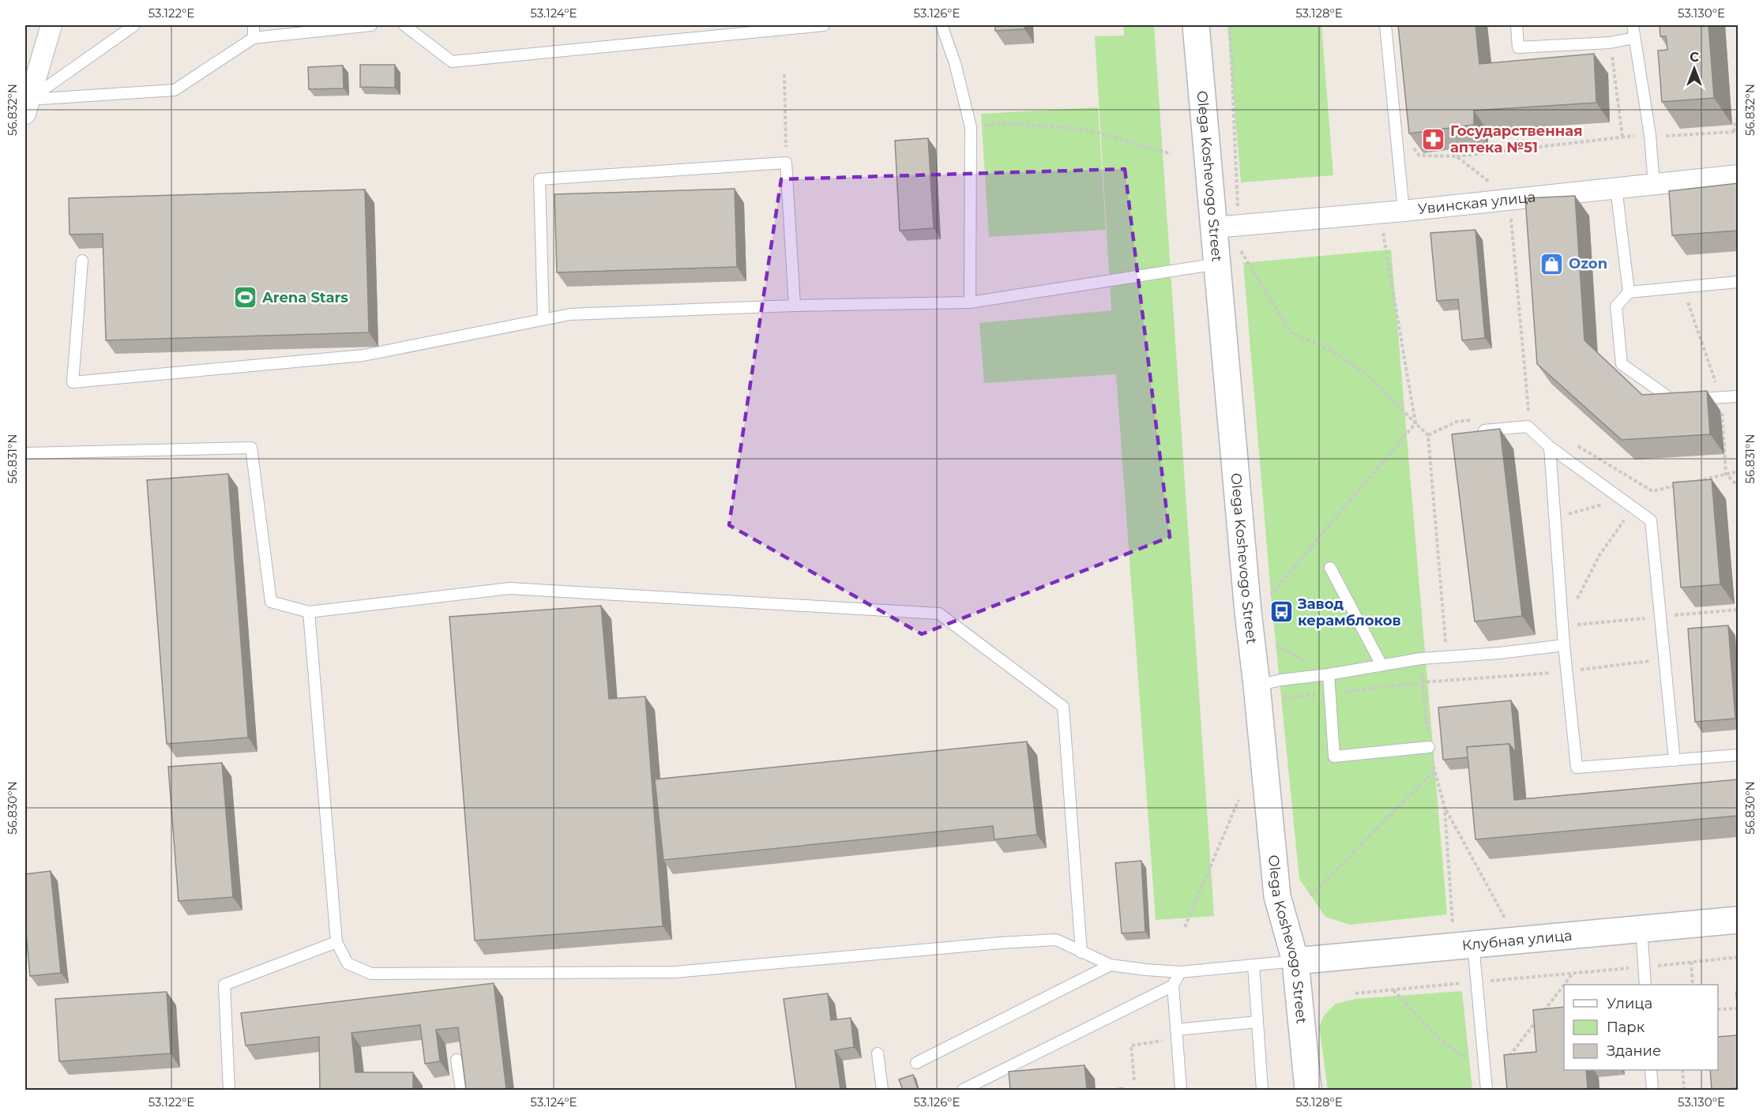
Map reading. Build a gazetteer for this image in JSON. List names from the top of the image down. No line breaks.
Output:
{"streets":{"main road":["Olega Koshevogo Street","Клубная улица"],"street":["Увинская улица"]},"crossings":[["Olega Koshevogo Street","Увинская улица"],["Olega Koshevogo Street","Клубная улица"]],"places":{"pharmacy":["Государственная аптека №51"],"shop":["Ozon"],"sports":["Arena Stars"],"bus stop":["Завод керамблоков"]},"legend":["Улица","Парк","Здание"],"north":"top","coordinates":["53.122°E","53.124°E","53.126°E","53.128°E","53.130°E","56.832°N","56.831°N","56.830°N"]}
